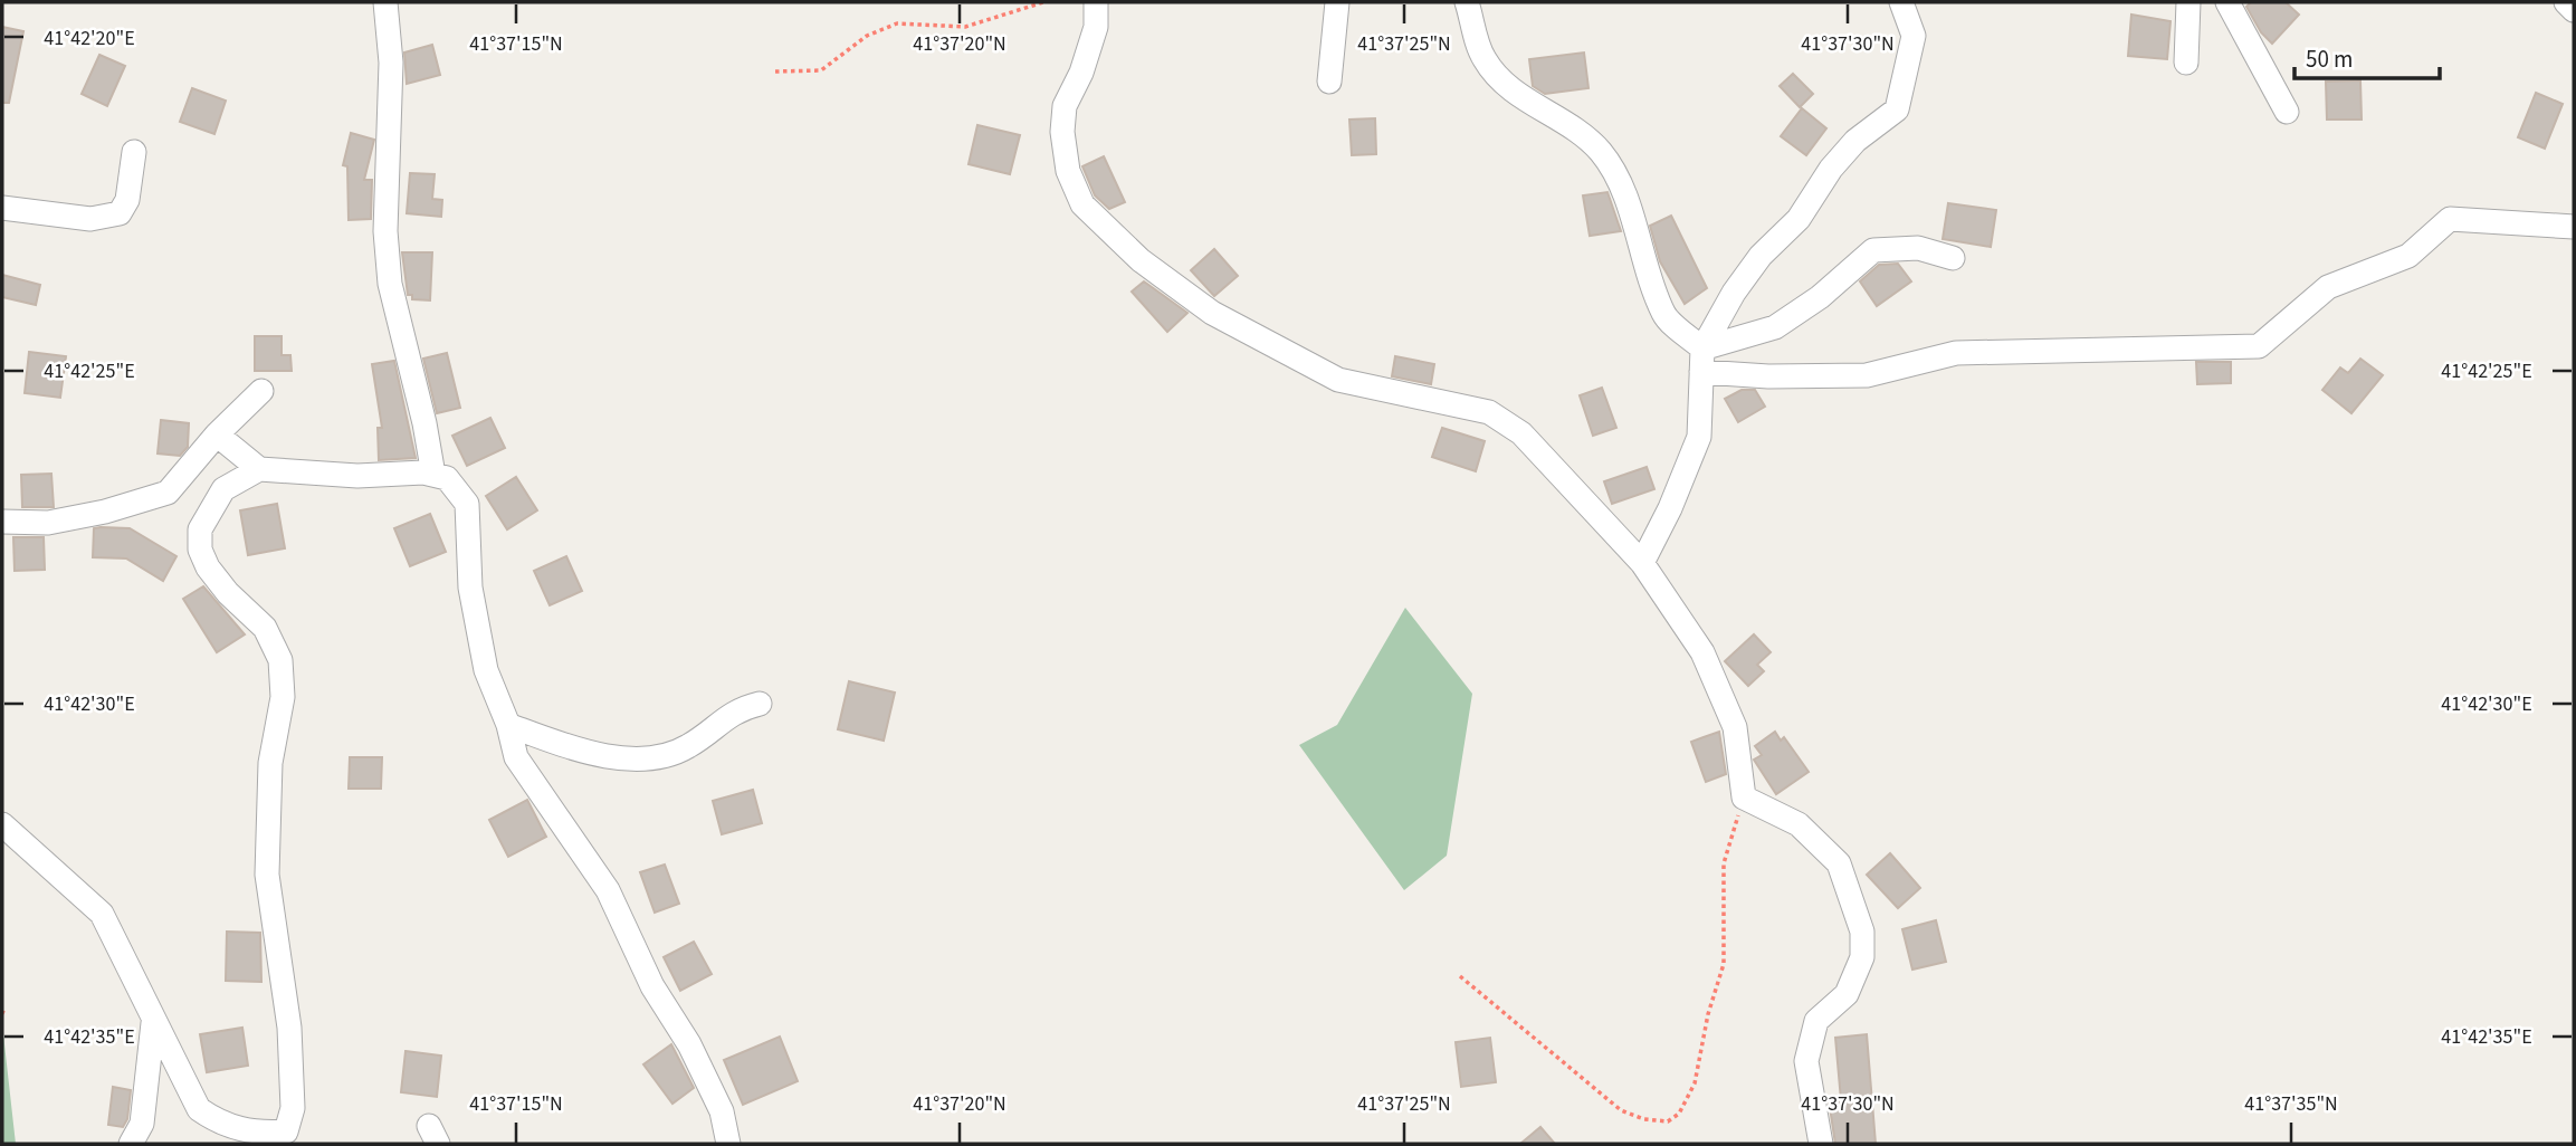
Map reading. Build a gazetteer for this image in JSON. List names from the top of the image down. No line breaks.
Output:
{"scale_bar":"50 m","coordinates":["41°42'20\"E","41°37'15\"N","41°37'20\"N","41°37'25\"N","41°37'30\"N","41°42'25\"E","41°42'30\"E","41°42'35\"E","41°37'35\"N"]}
